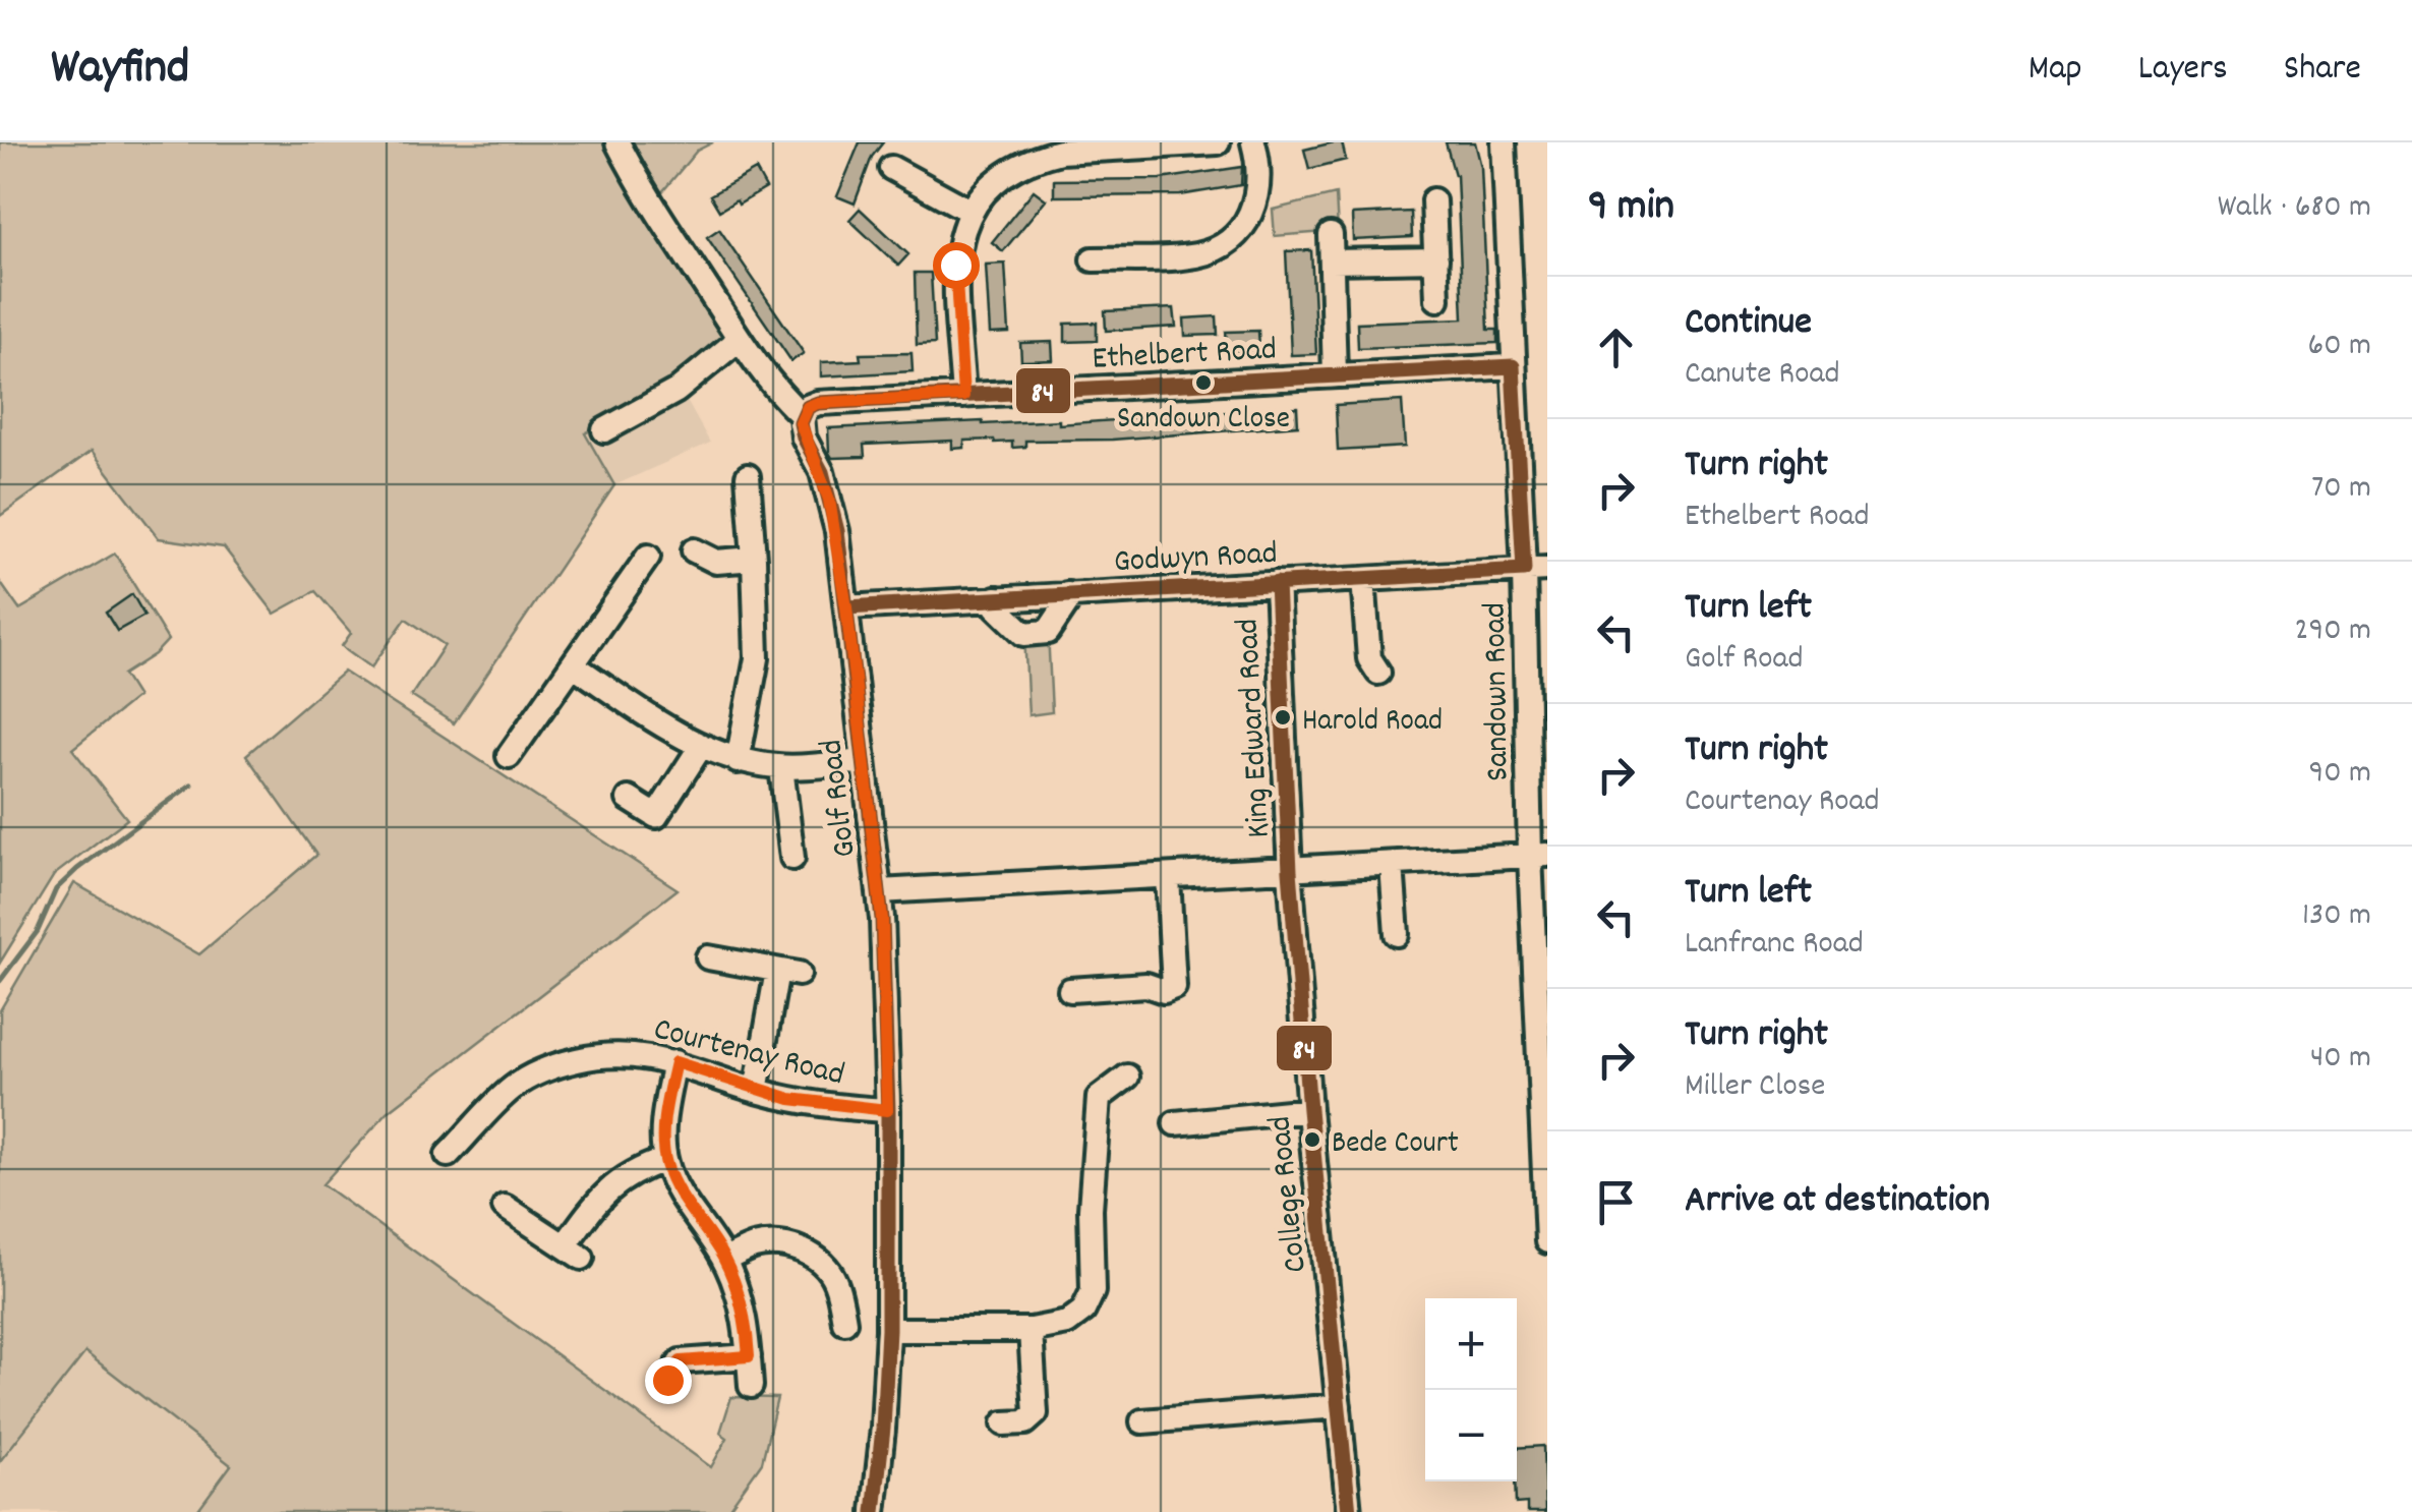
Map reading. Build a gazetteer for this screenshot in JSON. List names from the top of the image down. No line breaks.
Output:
{"streets":{"street":["Ethelbert Road","Godwyn Road","Sandown Road","King Edward Road","Golf Road","Courtenay Road","College Road"]},"crossings":[["Ethelbert Road","Sandown Road"],["Ethelbert Road","Golf Road"],["Godwyn Road","Sandown Road"],["Godwyn Road","King Edward Road"],["Godwyn Road","Golf Road"],["King Edward Road","College Road"],["Golf Road","Courtenay Road"]],"places":["Sandown Close","Harold Road","Bede Court"],"lines":["transit line 84"],"page":{"header":"Wayfind","nav":["Map","Layers","Share"],"heading":["9 min","Walk · 680 m"],"list":[["Continue","Canute Road","60 m"],["Turn right","Ethelbert Road","70 m"],["Turn left","Golf Road","290 m"],["Turn right","Courtenay Road","90 m"],["Turn left","Lanfranc Road","130 m"],["Turn right","Miller Close","40 m"],"Arrive at destination"],"map_buttons":["+","−"]}}
